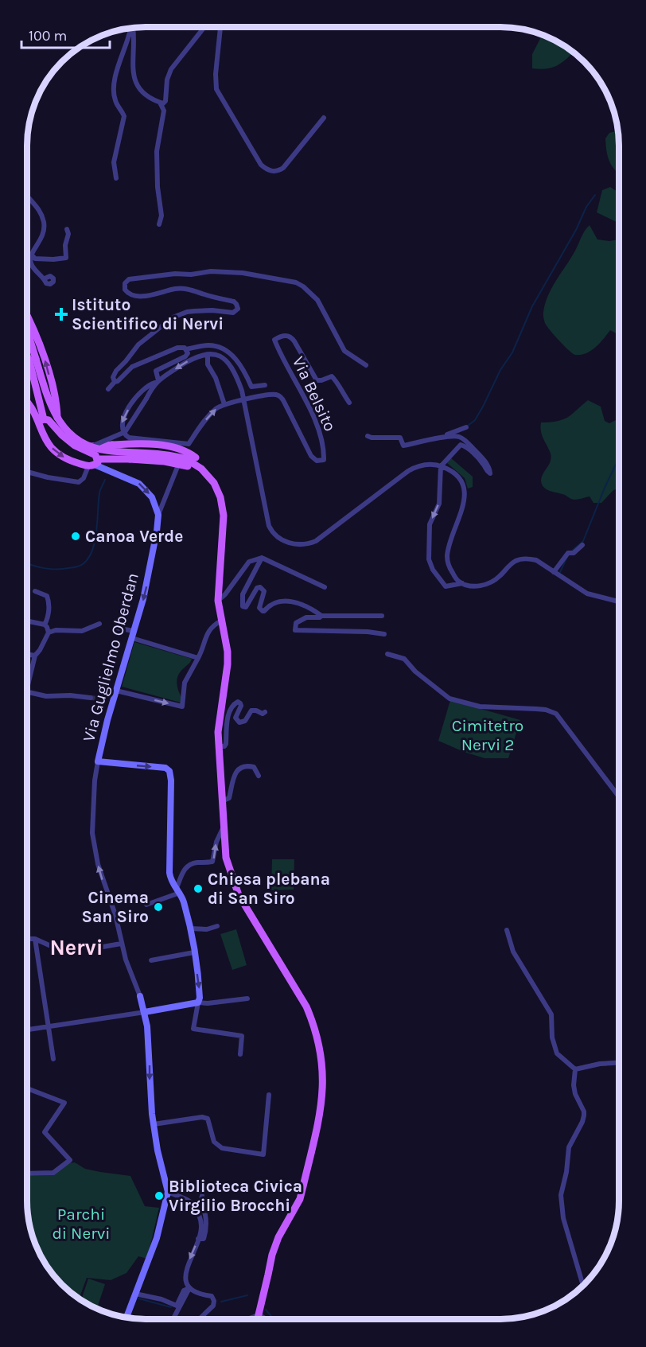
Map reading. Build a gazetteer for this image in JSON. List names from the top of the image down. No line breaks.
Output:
{"streets":{"street":["Via Belsito","Via Guglielmo Oberdan"]},"districts":["Nervi"],"parks":["Cimitetro Nervi 2","Parchi di Nervi"],"places":{"health":["Istituto Scientifico di Nervi"],"other":["Canoa Verde","Chiesa plebana di San Siro","Cinema San Siro","Biblioteca Civica Virgilio Brocchi"]},"scale_bar":"100 m"}
